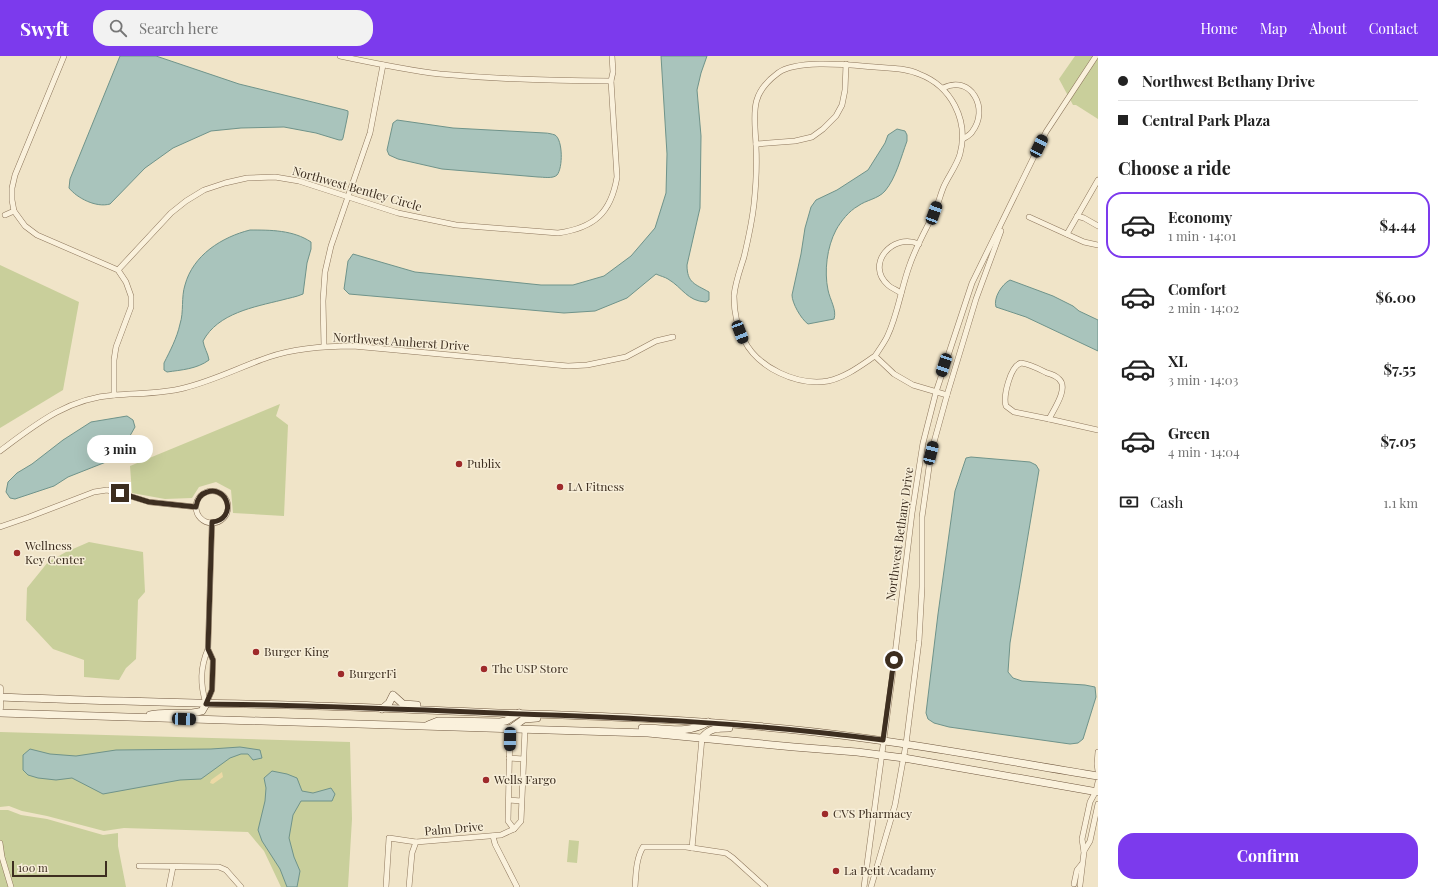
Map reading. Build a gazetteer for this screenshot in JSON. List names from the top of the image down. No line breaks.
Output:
{"streets":{"street":["Northwest Bentley Circle","Northwest Amherst Drive","Northwest Bethany Drive","Palm Drive"]},"places":["Publix","LA Fitness","Wellness Key Center","Burger King","The USP Store","BurgerFi","Wells Fargo","CVS Pharmacy","La Petit Acadamy"],"scale_bar":"100 m","page":{"header":"Swyft","search":"Search here","nav":["Home","Map","About","Contact"],"banner":["Northwest Bethany Drive","Central Park Plaza"],"heading":"Choose a ride","list":[{"name":"Economy","note":"1 min · 14:01","value":"$4.44"},{"name":"Comfort","note":"2 min · 14:02","value":"$6.00"},{"name":"XL","note":"3 min · 14:03","value":"$7.55"},{"name":"Green","note":"4 min · 14:04","value":"$7.05"}],"bubble":"3 min","pay":["Cash","1.1 km"],"buttons":"Confirm","scale":"100 m"}}
